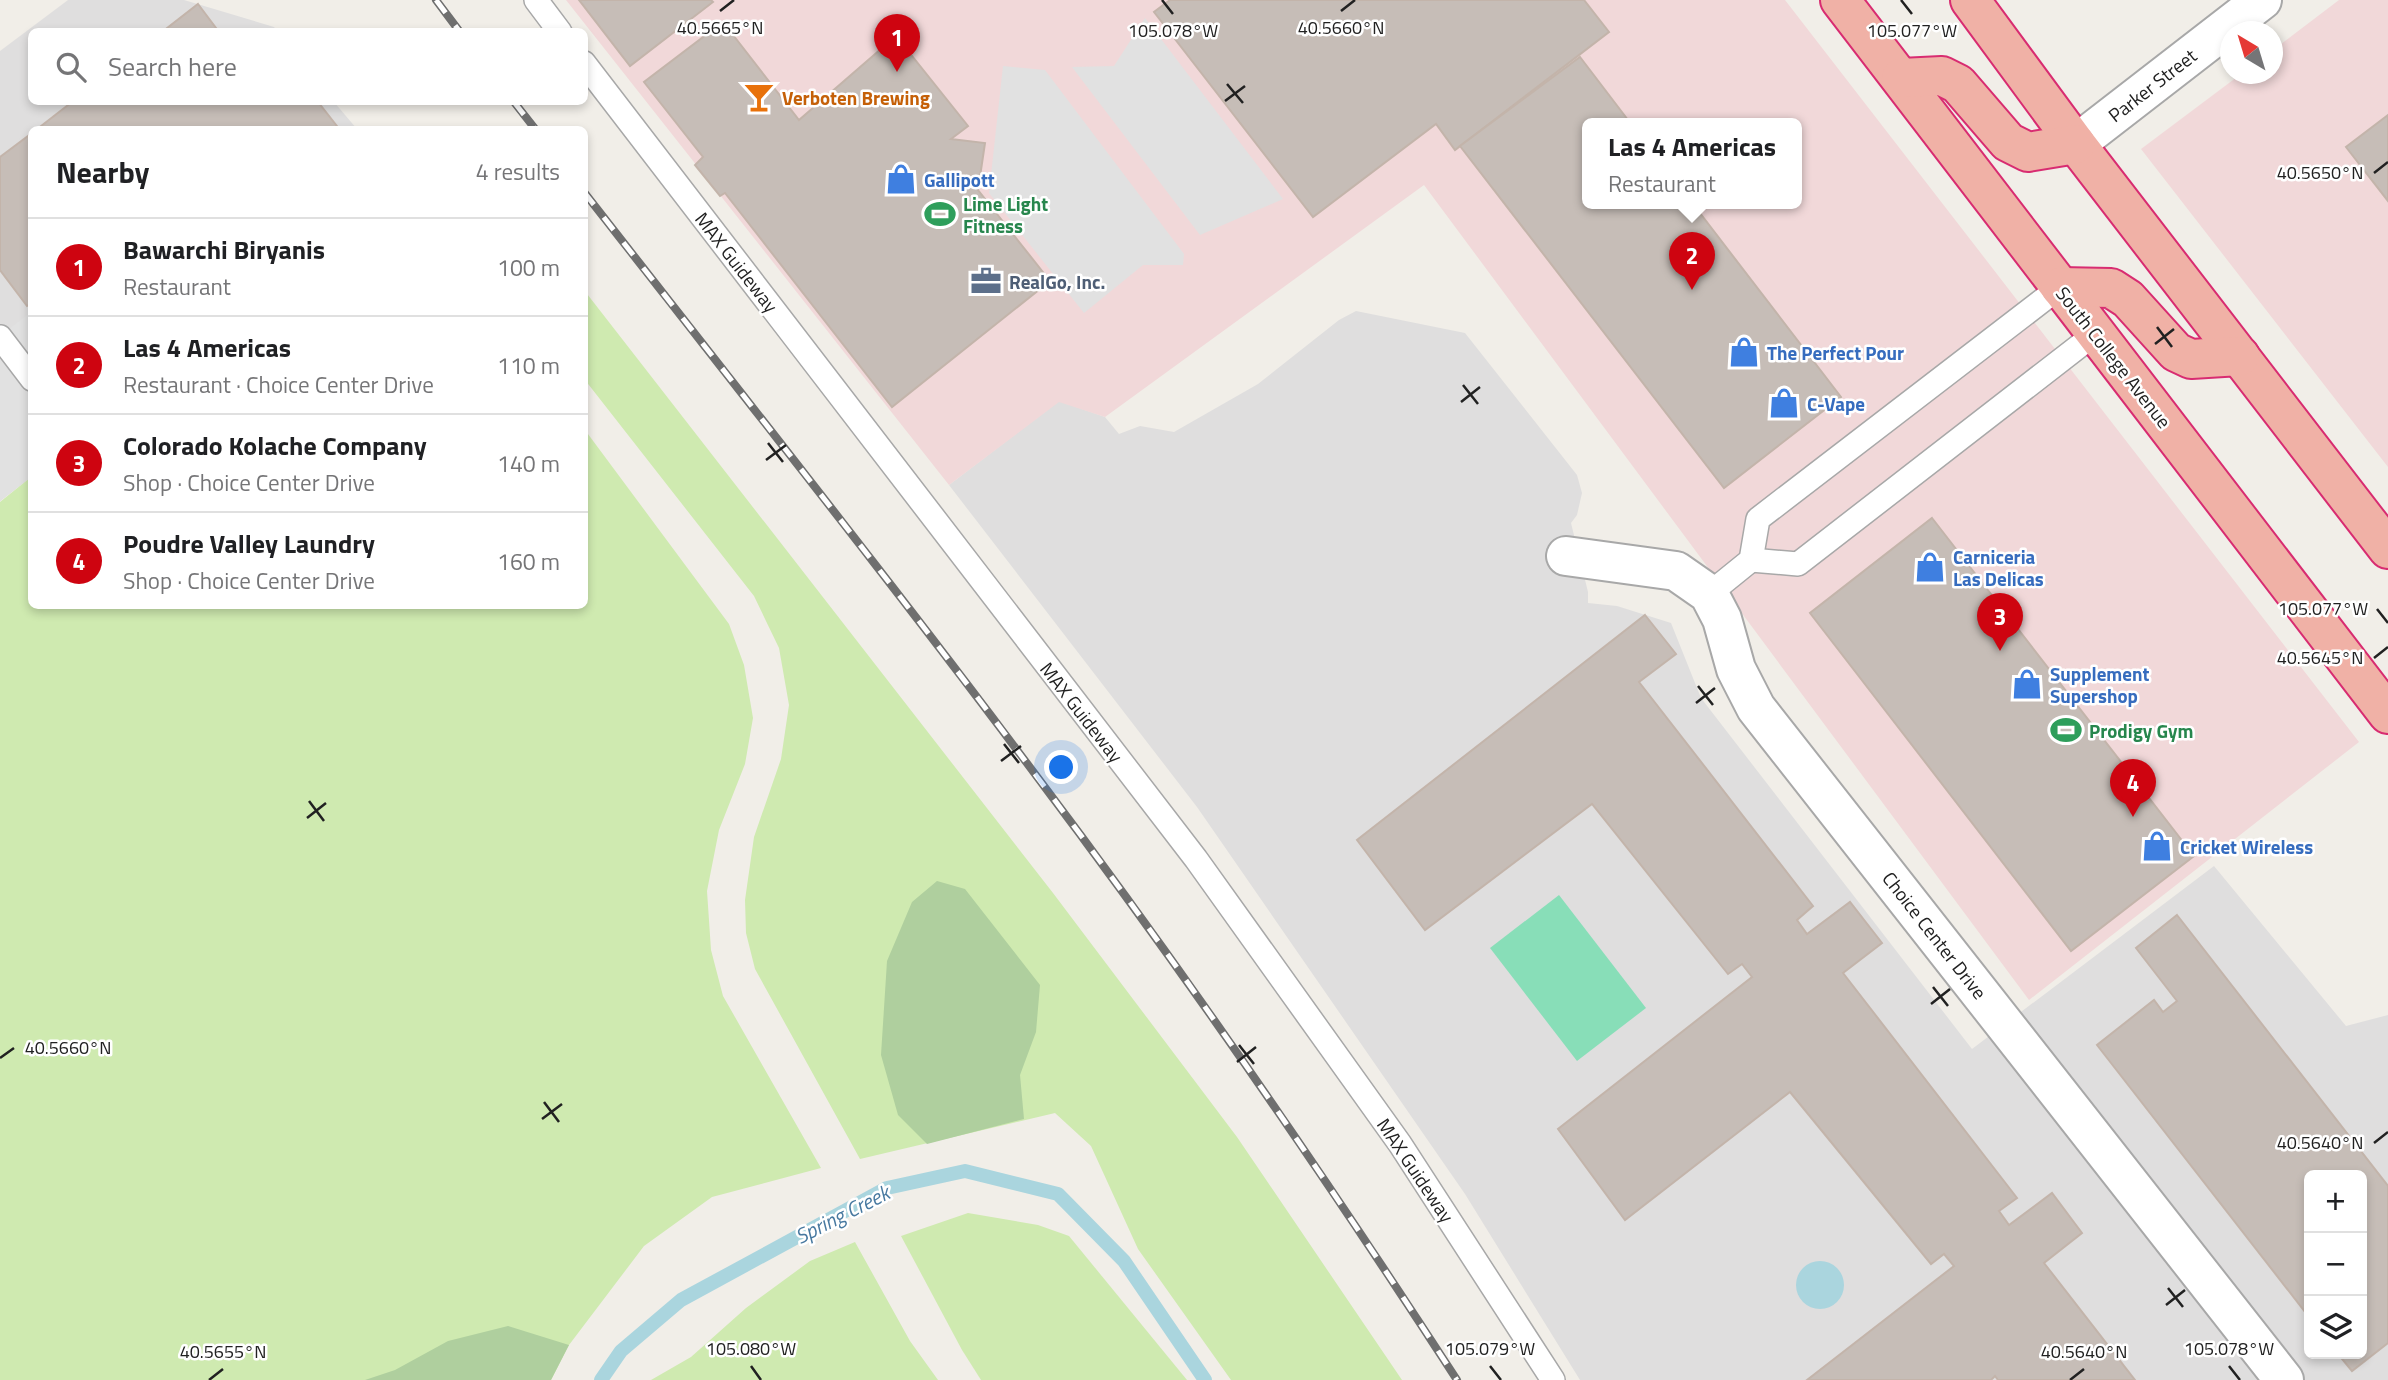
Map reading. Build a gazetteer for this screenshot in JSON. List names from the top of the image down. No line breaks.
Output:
{"streets":{"highway":["South College Avenue"],"street":["Parker Street","Choice Center Drive"],"lane":["MAX Guideway"]},"water":["Spring Creek"],"places":{"bar":["Verboten Brewing"],"shop":["Gallipott","The Perfect Pour","C-Vape","Carniceria Las Delicas","Supplement Supershop","Cricket Wireless"],"sports":["Lime Light Fitness","Prodigy Gym"],"office":["RealGo, Inc."]},"north":"top left","page":{"pins":["1","2","3","4"],"search":"Search here","popup":["Las 4 Americas","Restaurant"],"heading":["Nearby","4 results"],"list":[{"mark":"1","name":"Bawarchi Biryanis","note":"Restaurant","value":"100 m"},{"mark":"2","name":"Las 4 Americas","note":"Restaurant · Choice Center Drive","value":"110 m"},{"mark":"3","name":"Colorado Kolache Company","note":"Shop · Choice Center Drive","value":"140 m"},{"mark":"4","name":"Poudre Valley Laundry","note":"Shop · Choice Center Drive","value":"160 m"}],"map_buttons":["+","−"]},"coordinates":["40.5665°N","40.5660°N","105.077°W","105.078°W","40.5650°N","40.5645°N","40.5640°N","105.080°W","105.079°W","40.5655°N"]}
